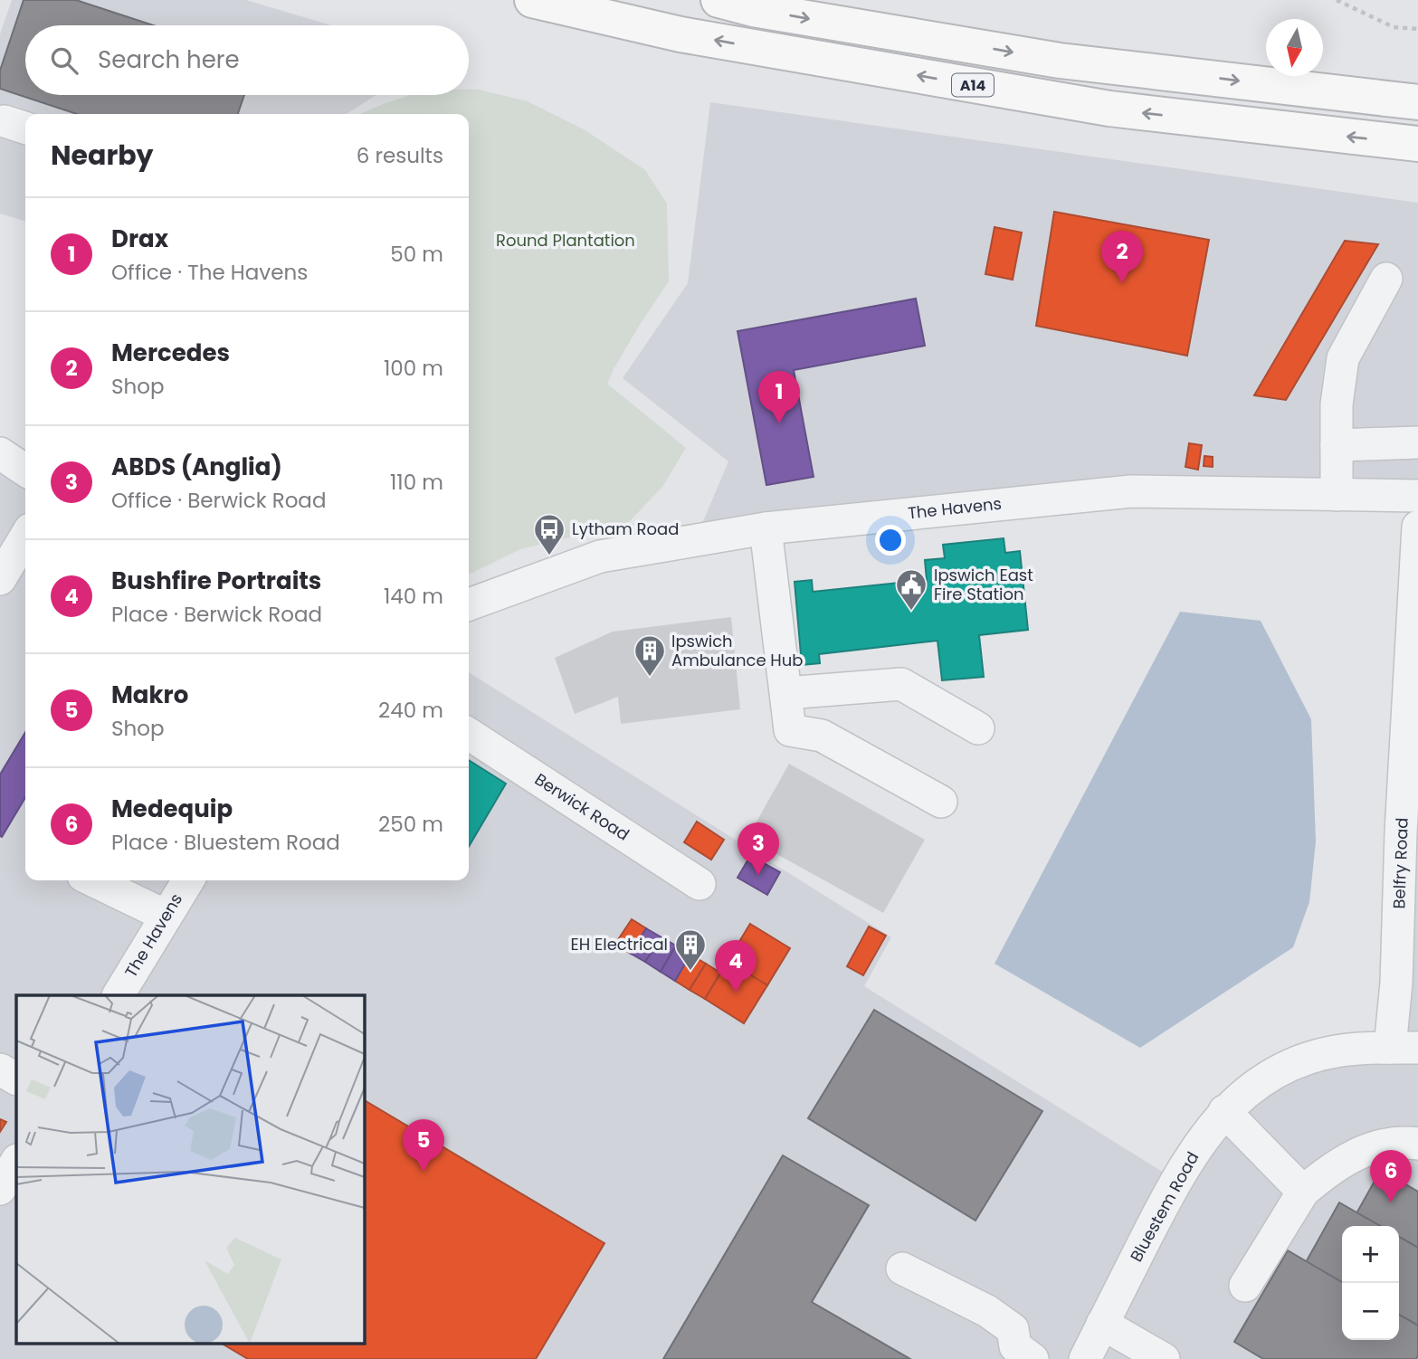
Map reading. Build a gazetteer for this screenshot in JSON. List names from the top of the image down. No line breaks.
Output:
{"streets":{"highway":["A14"],"street":["The Havens","Berwick Road","Belfry Road","Bluestem Road"]},"crossings":[["Belfry Road","Bluestem Road"]],"parks":["Round Plantation"],"places":{"bus stop":["Lytham Road"],"public building":["Ipswich East Fire Station"],"building":["Ipswich Ambulance Hub","EH Electrical"]},"north":"bottom","page":{"search":"Search here","heading":["Nearby","6 results"],"list":[{"mark":"1","name":"Drax","note":"Office · The Havens","value":"50 m"},{"mark":"2","name":"Mercedes","note":"Shop","value":"100 m"},{"mark":"3","name":"ABDS (Anglia)","note":"Office · Berwick Road","value":"110 m"},{"mark":"4","name":"Bushfire Portraits","note":"Place · Berwick Road","value":"140 m"},{"mark":"5","name":"Makro","note":"Shop","value":"240 m"},{"mark":"6","name":"Medequip","note":"Place · Bluestem Road","value":"250 m"}],"pins":["2","1","3","4","5","6"],"map_buttons":["+","−"]}}
